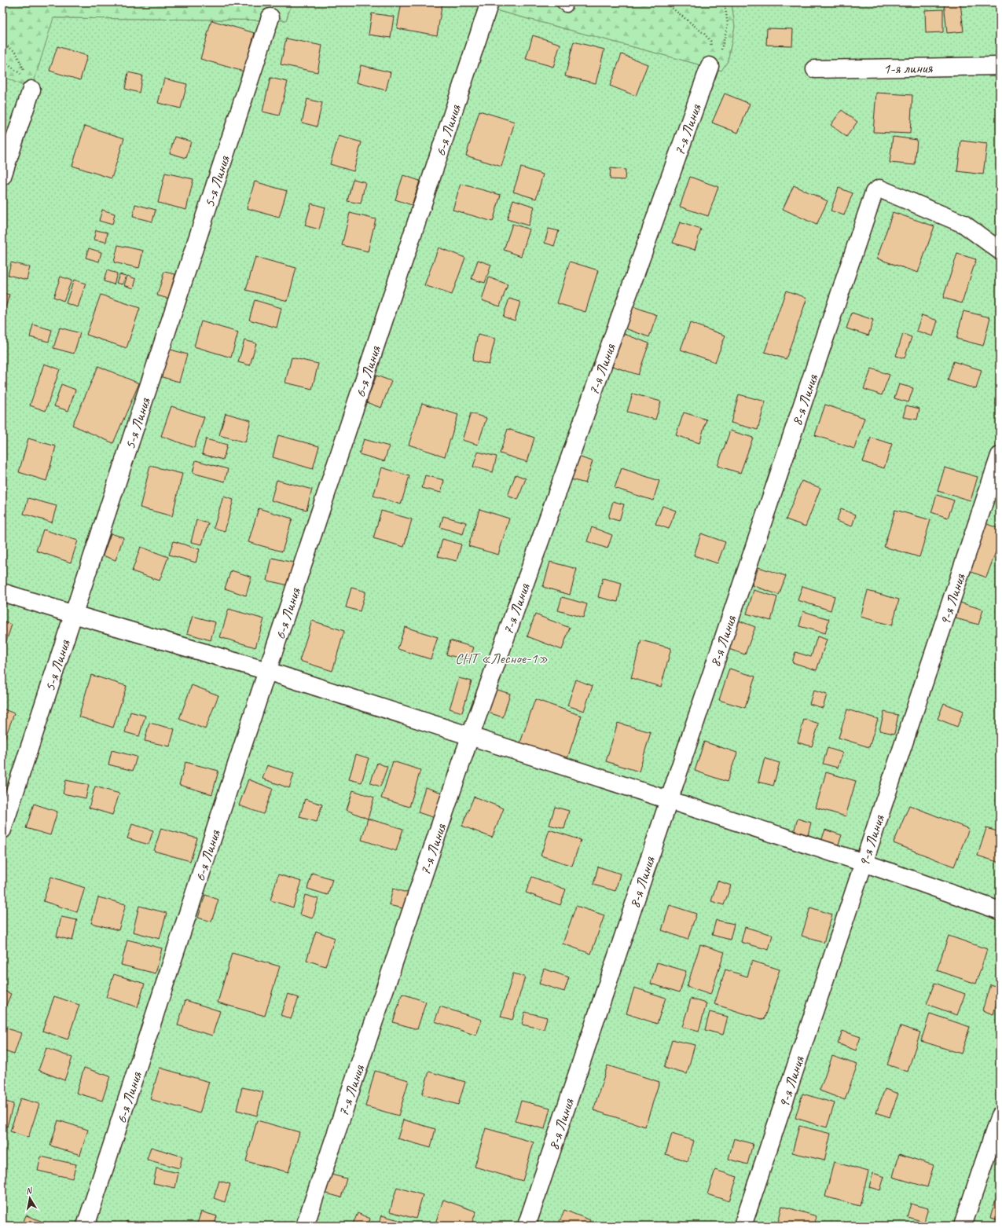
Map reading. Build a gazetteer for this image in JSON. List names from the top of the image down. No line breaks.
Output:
{"streets":{"street":["1-я линия","7-я Линия","6-я Линия","5-я Линия","8-я Линия","9-я Линия"]},"parks":["СНТ «Лесное-1»"],"north":"top"}
